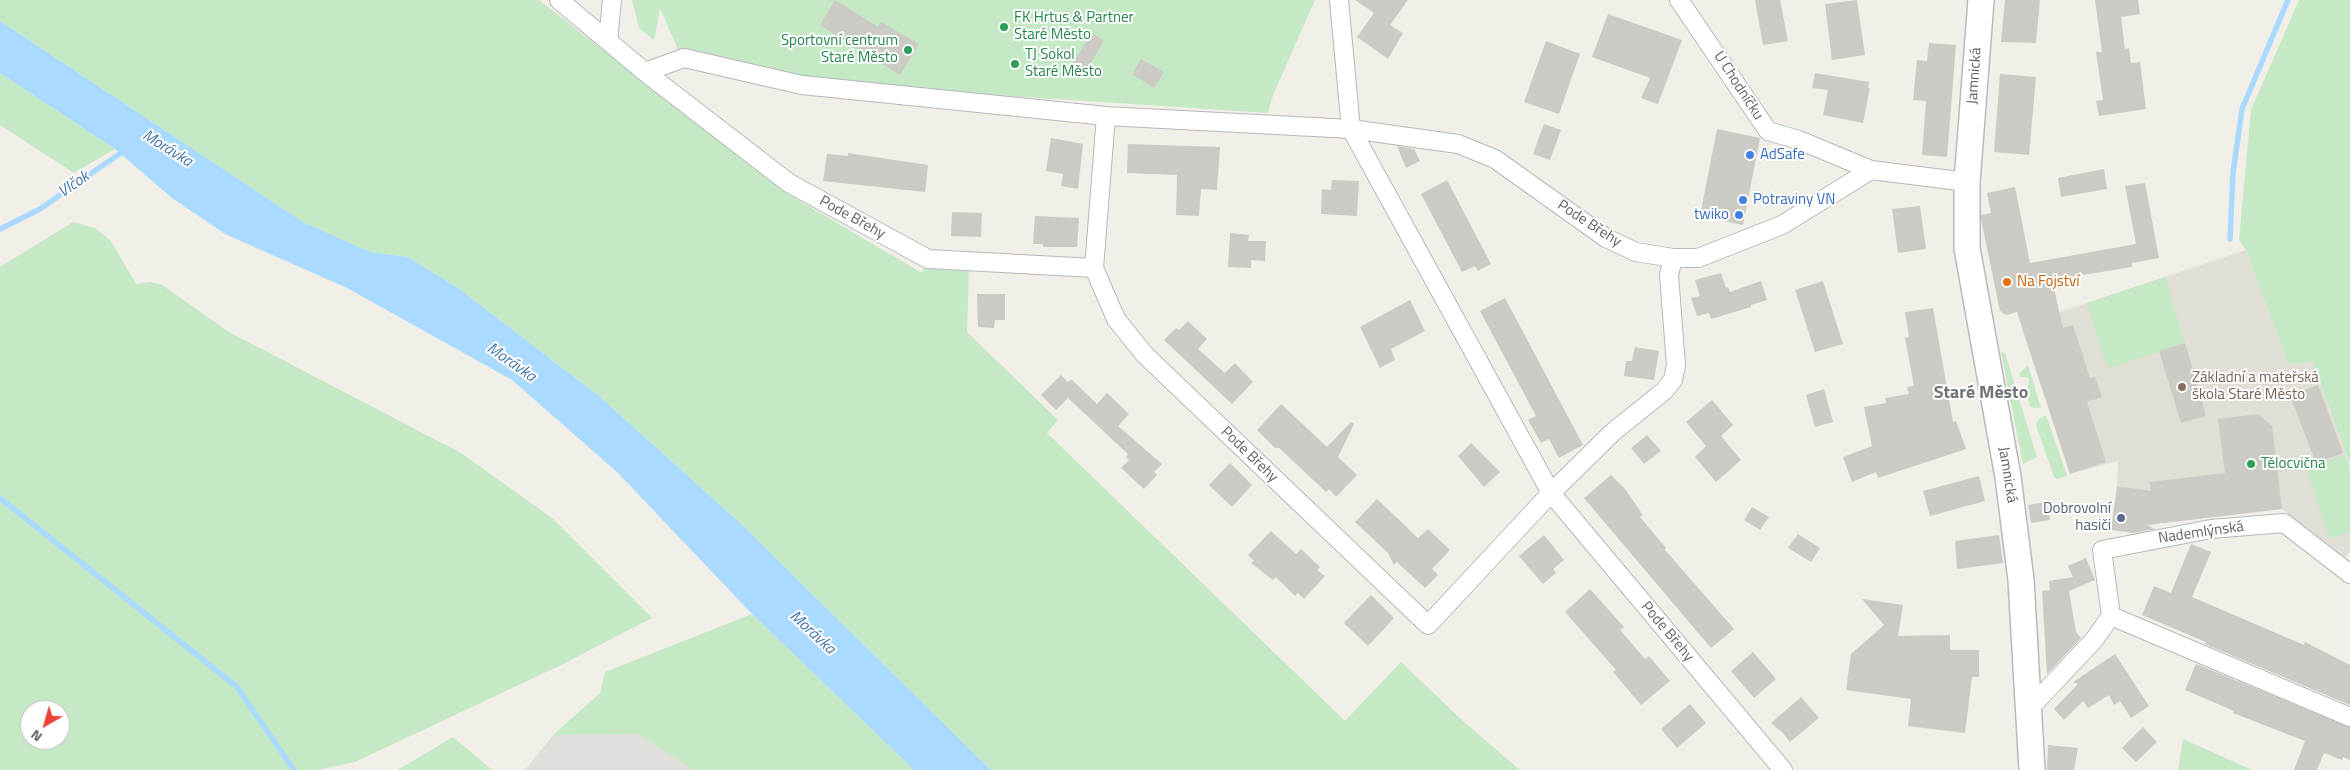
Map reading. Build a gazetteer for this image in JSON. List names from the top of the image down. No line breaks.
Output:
{"streets":{"main road":["Jamnická"],"street":["U Chodníčku","Pode Břehy","Nademlýnská"]},"districts":["Staré Město"],"water":["Morávka","Vlčok"],"places":["FK Hrtus & Partner Staré Město","Sportovní centrum Staré Město","TJ Sokol Staré Město","AdSafe","Potraviny VN","twiko","Na Fojství","Základní a mateřská škola Staré Město","Tělocvična","Dobrovolní hasiči"],"north":"bottom left"}
